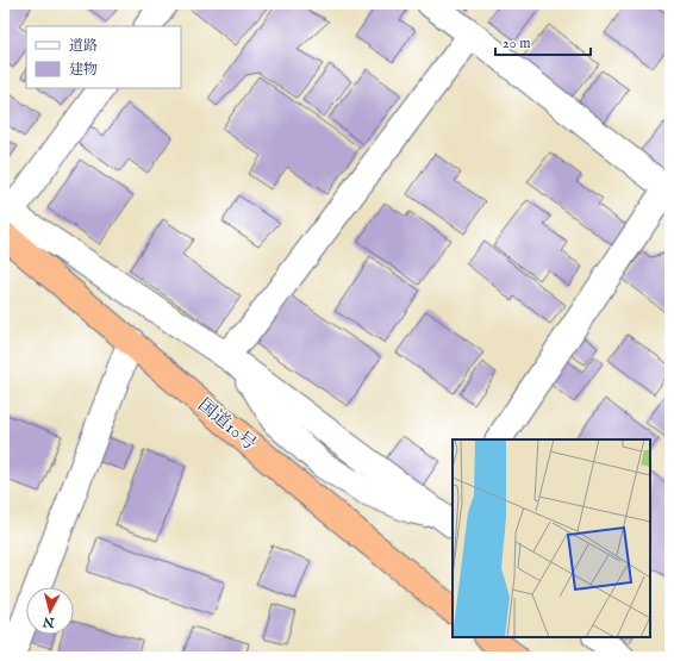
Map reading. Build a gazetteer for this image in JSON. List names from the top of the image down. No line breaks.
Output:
{"streets":{"highway":["国道10号"]},"legend":["道路","建物"],"scale_bar":"20 m","north":"bottom"}
